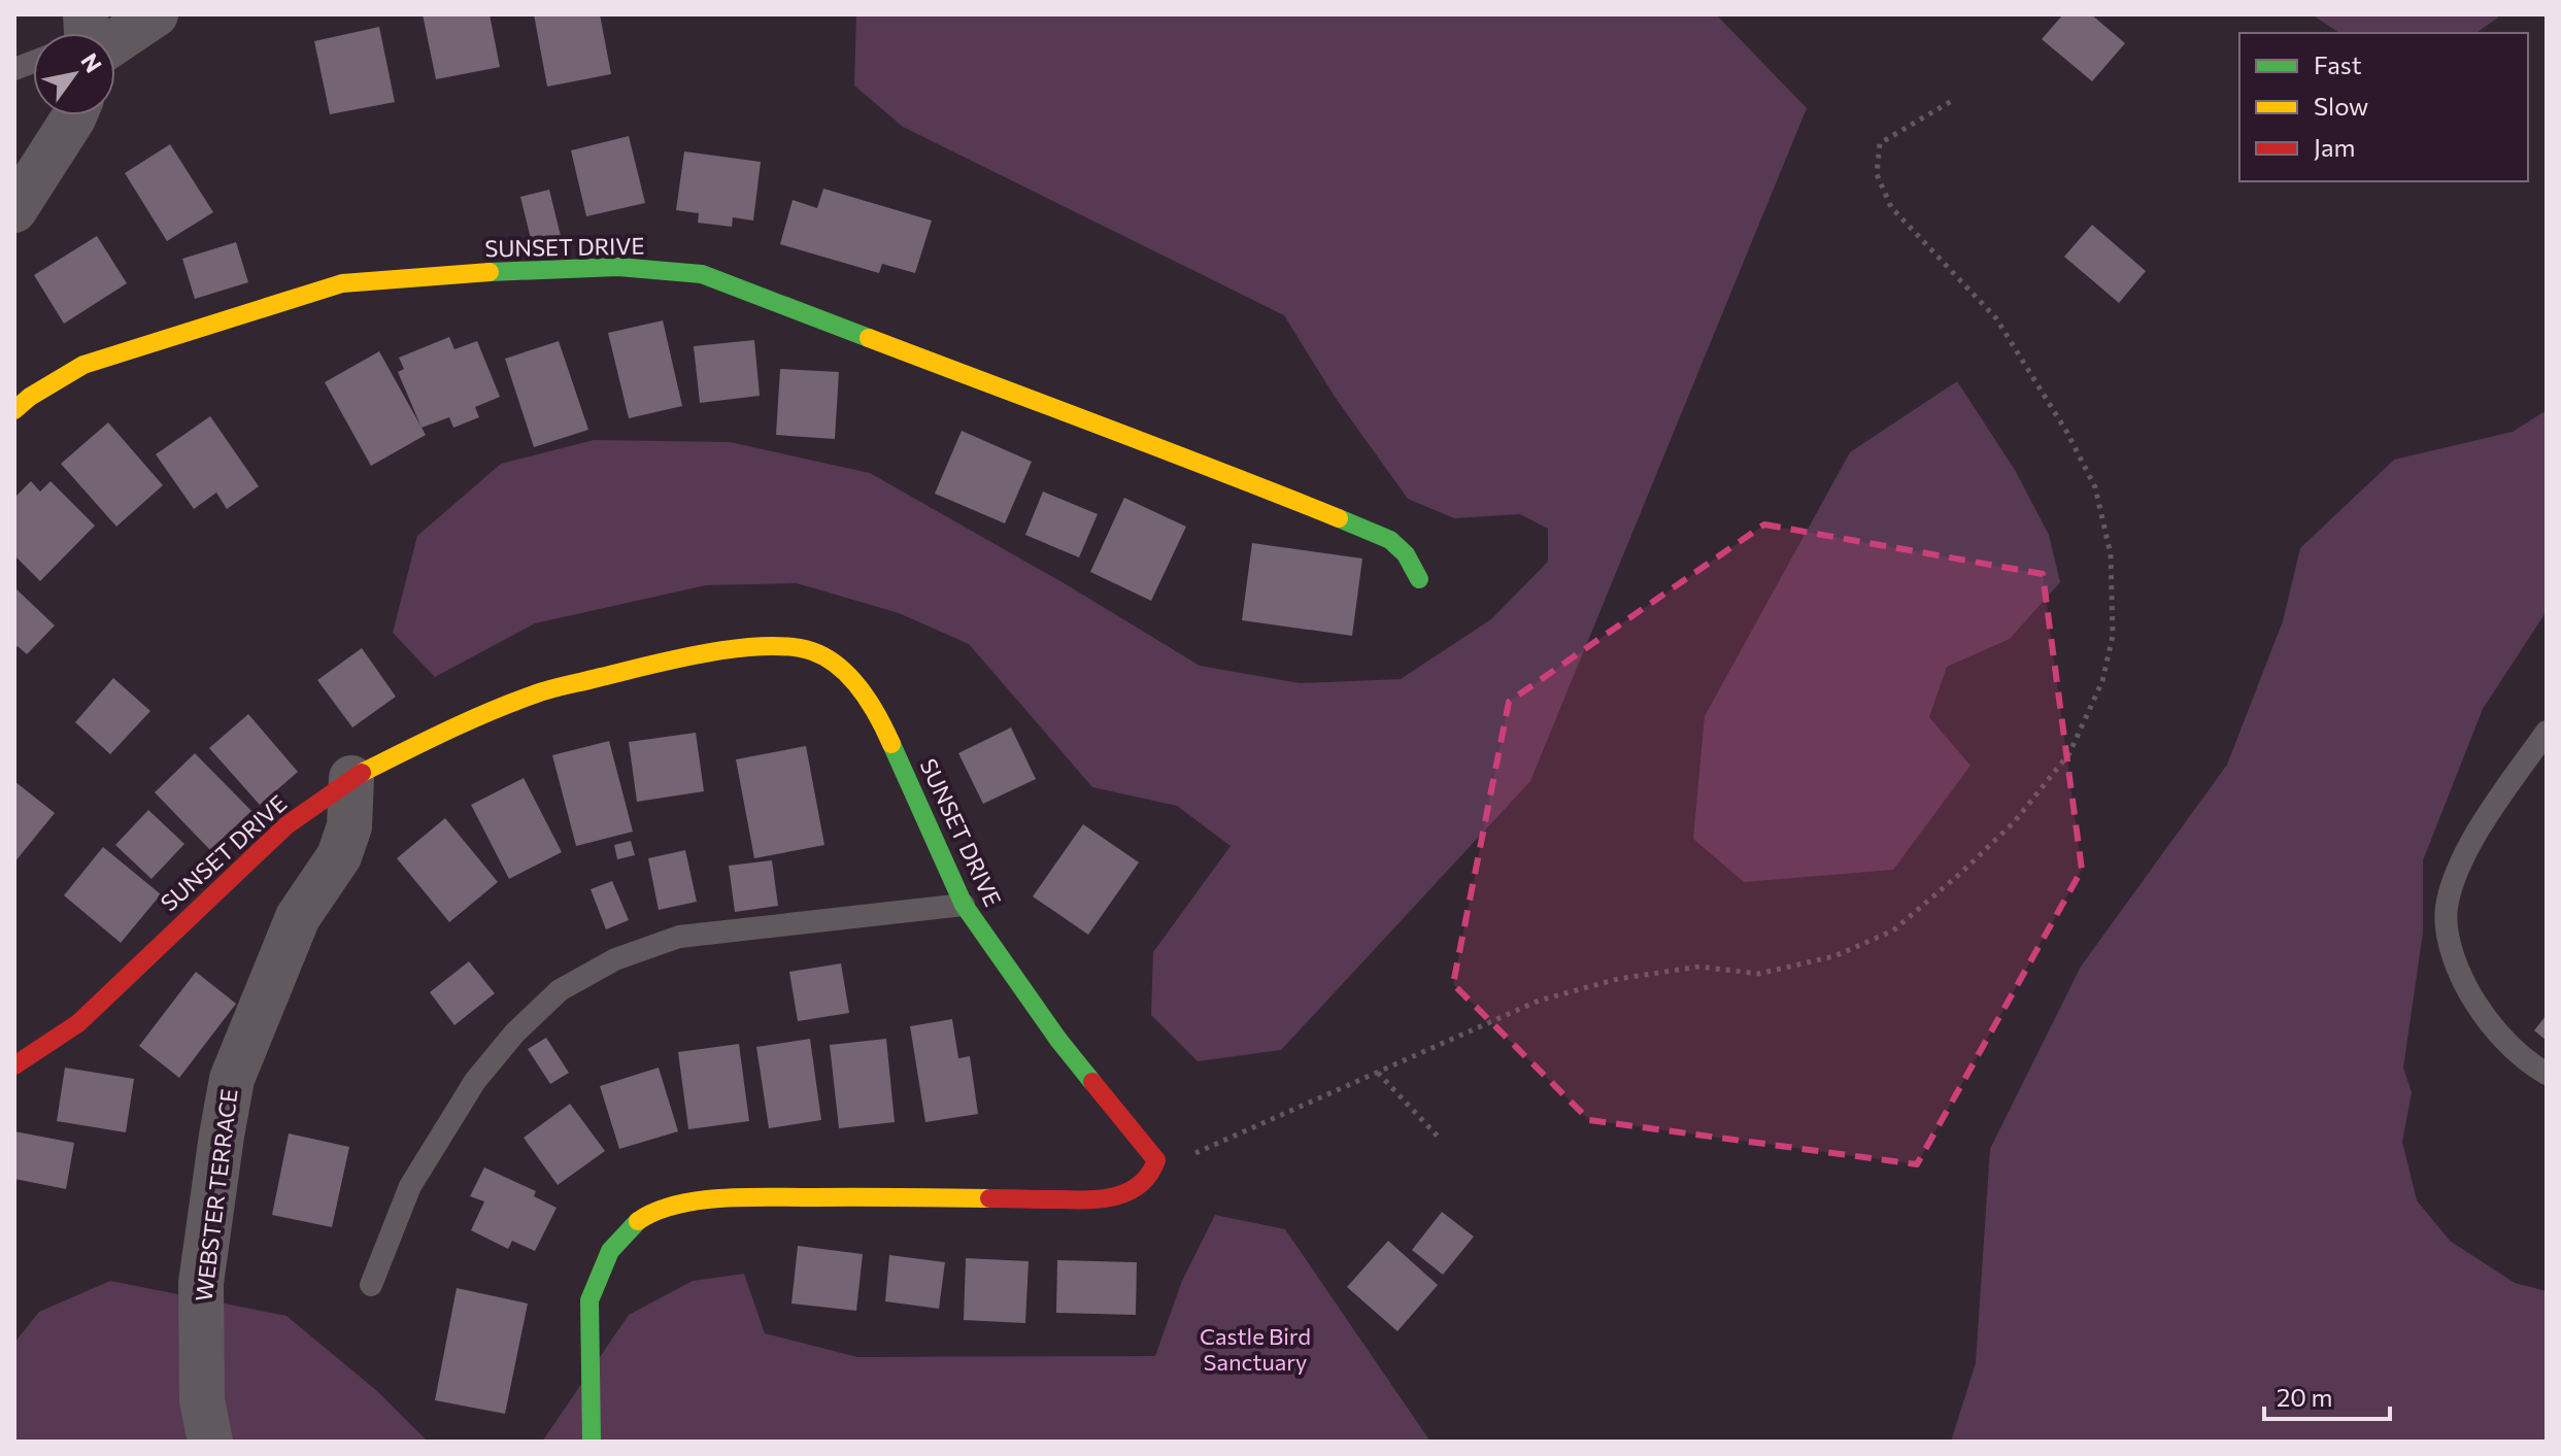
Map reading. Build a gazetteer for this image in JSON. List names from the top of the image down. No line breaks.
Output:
{"streets":{"street":["SUNSET DRIVE","WEBSTER TERRACE"]},"crossings":[["SUNSET DRIVE","WEBSTER TERRACE"]],"parks":["Castle Bird Sanctuary"],"legend":["Fast","Slow","Jam"],"scale_bar":"20 m","north":"top right"}
